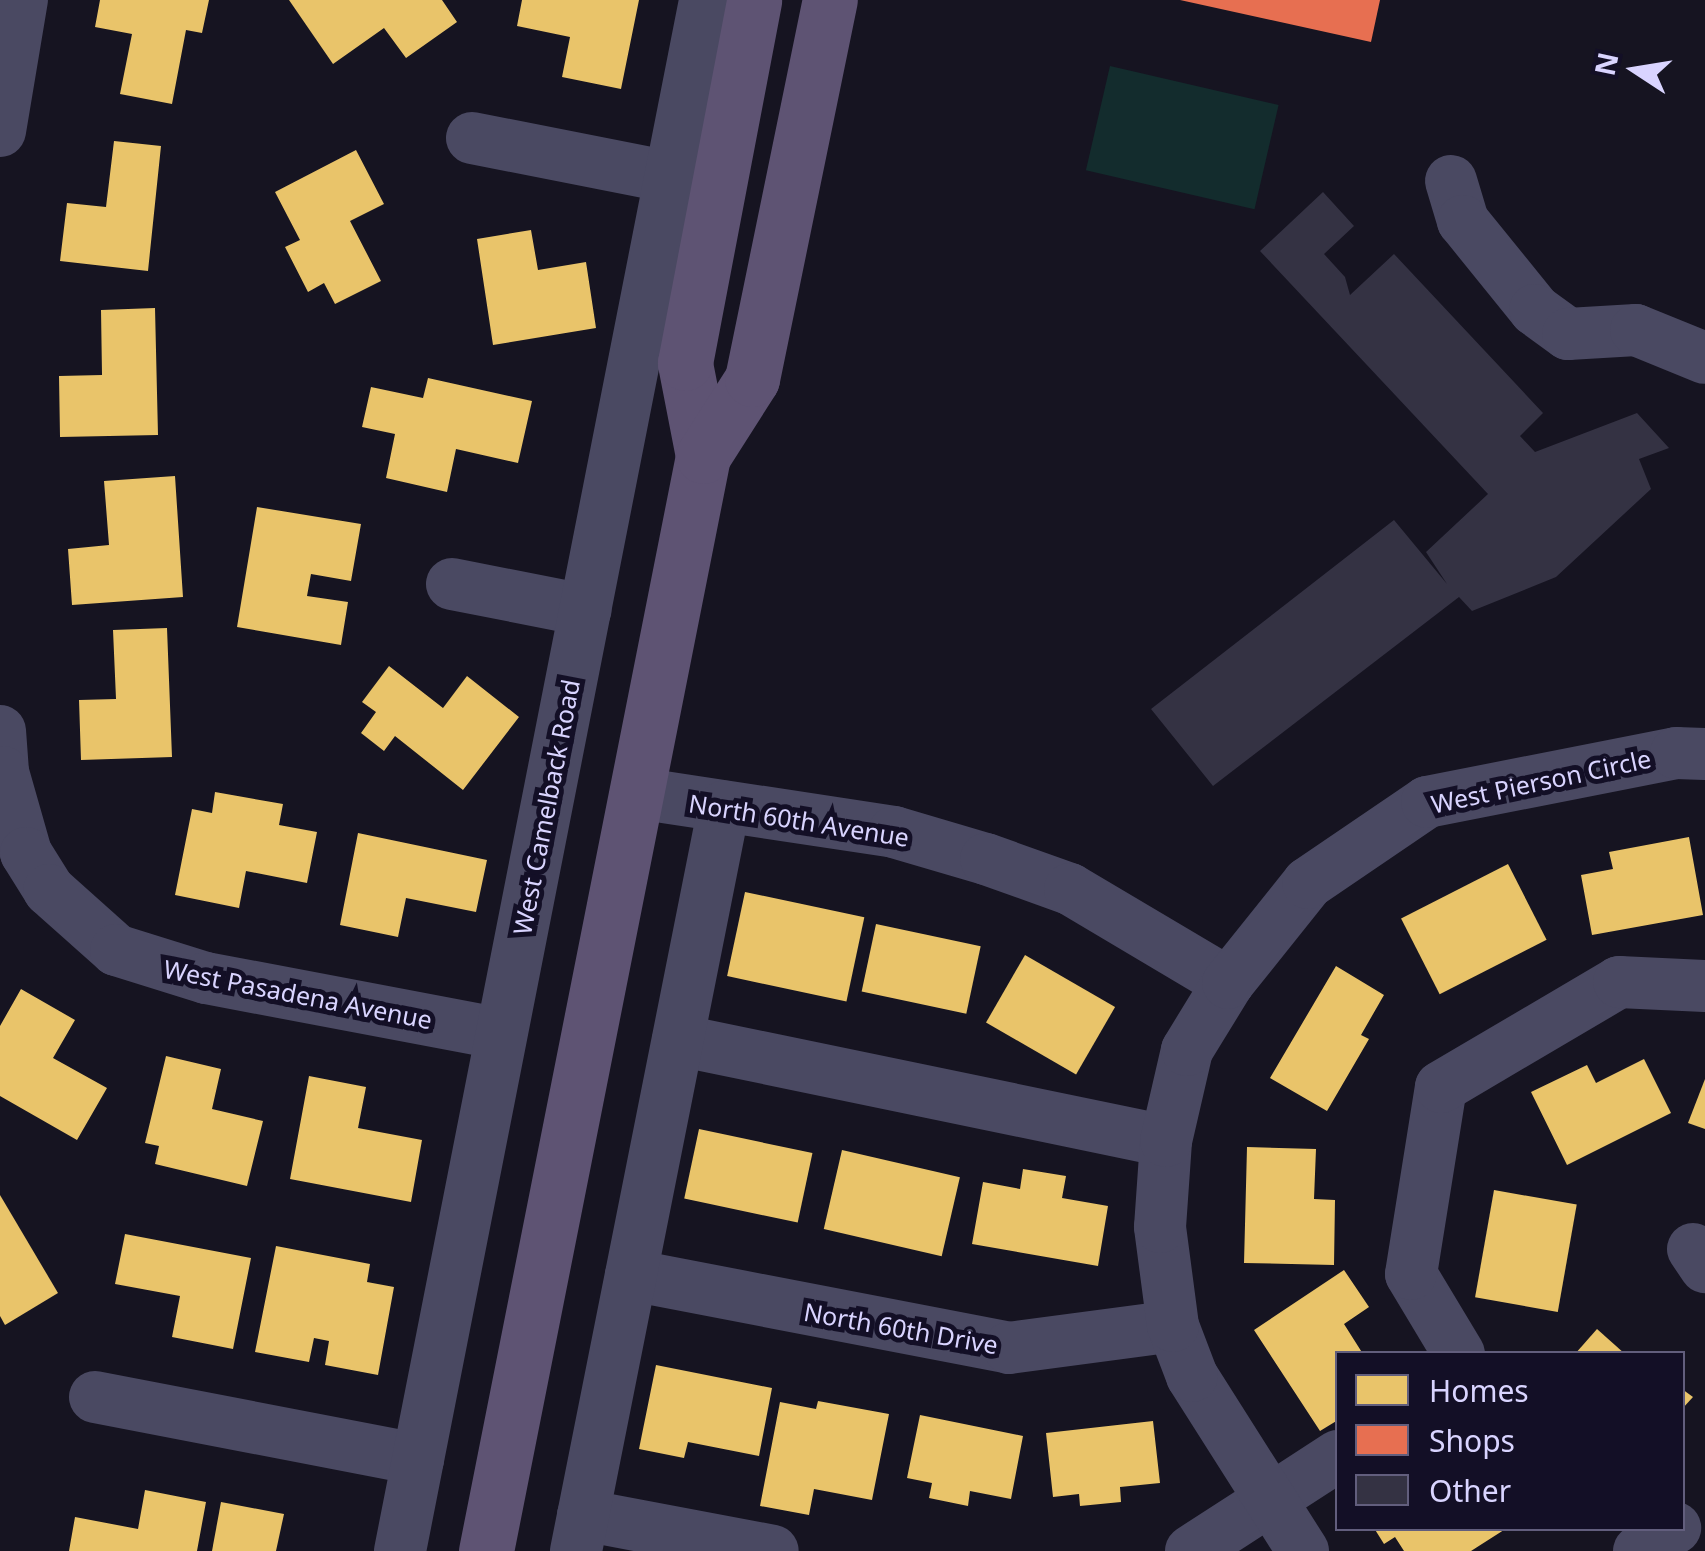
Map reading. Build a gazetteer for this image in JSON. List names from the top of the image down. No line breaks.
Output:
{"streets":{"main road":["West Camelback Road"],"street":["West Pierson Circle","North 60th Avenue","West Pasadena Avenue","North 60th Drive"]},"crossings":[["West Pierson Circle","North 60th Avenue"],["West Pierson Circle","North 60th Drive"],["West Camelback Road","North 60th Avenue"],["West Camelback Road","West Pasadena Avenue"]],"legend":["Homes","Shops","Other"],"north":"left"}
